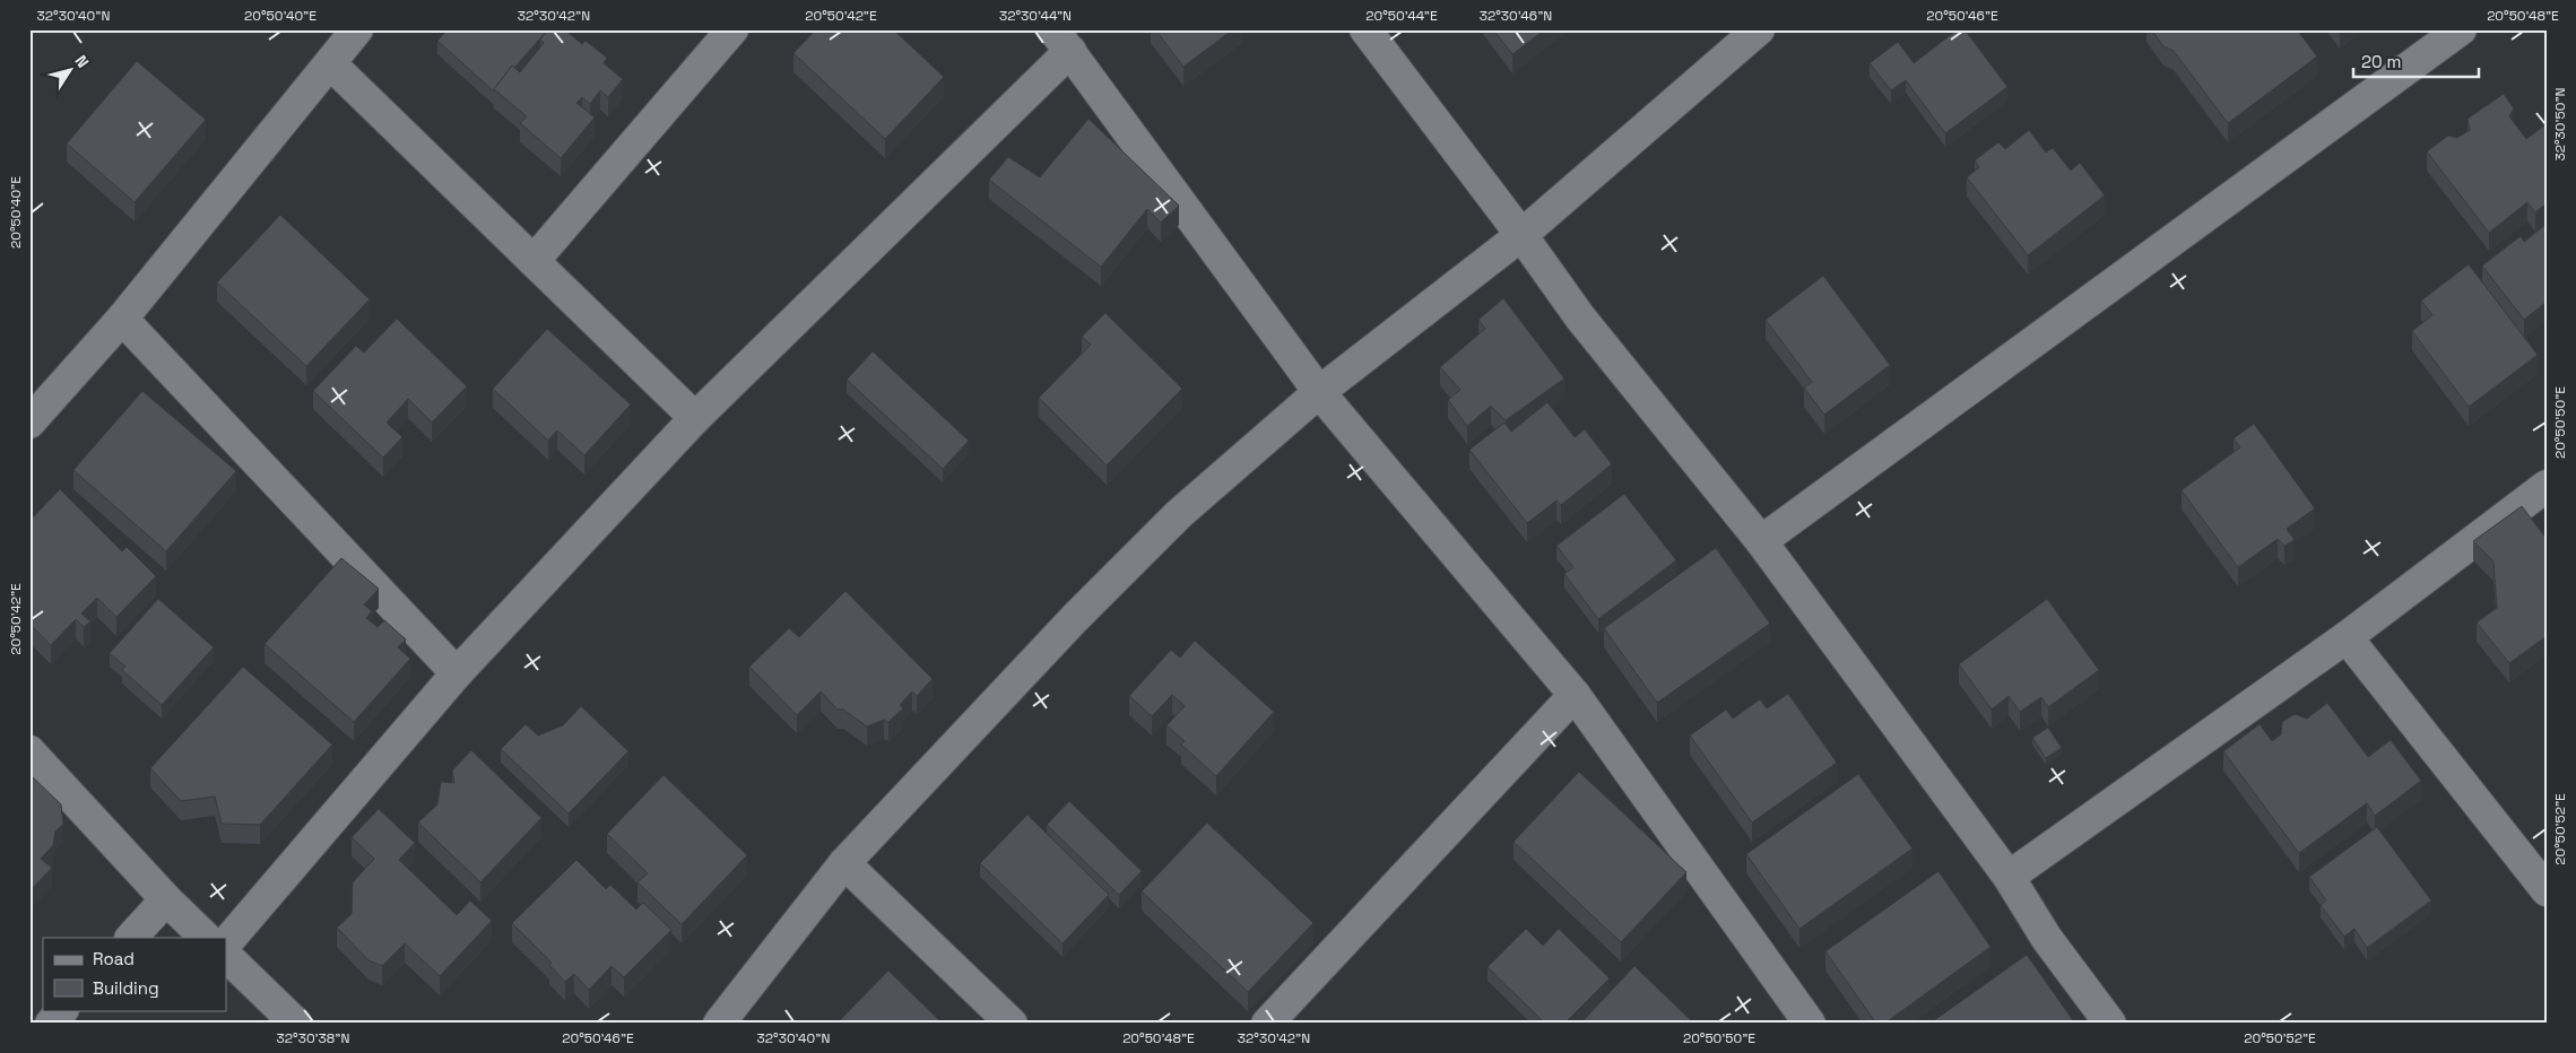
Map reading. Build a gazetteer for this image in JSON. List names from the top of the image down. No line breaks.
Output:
{"legend":["Road","Building"],"scale_bar":"20 m","north":"top right","coordinates":["32°30'40\"N","20°50'40\"E","32°30'42\"N","20°50'42\"E","32°30'44\"N","20°50'44\"E","32°30'46\"N","20°50'46\"E","20°50'48\"E","32°30'50\"N","20°50'50\"E","20°50'52\"E","32°30'38\"N"]}
